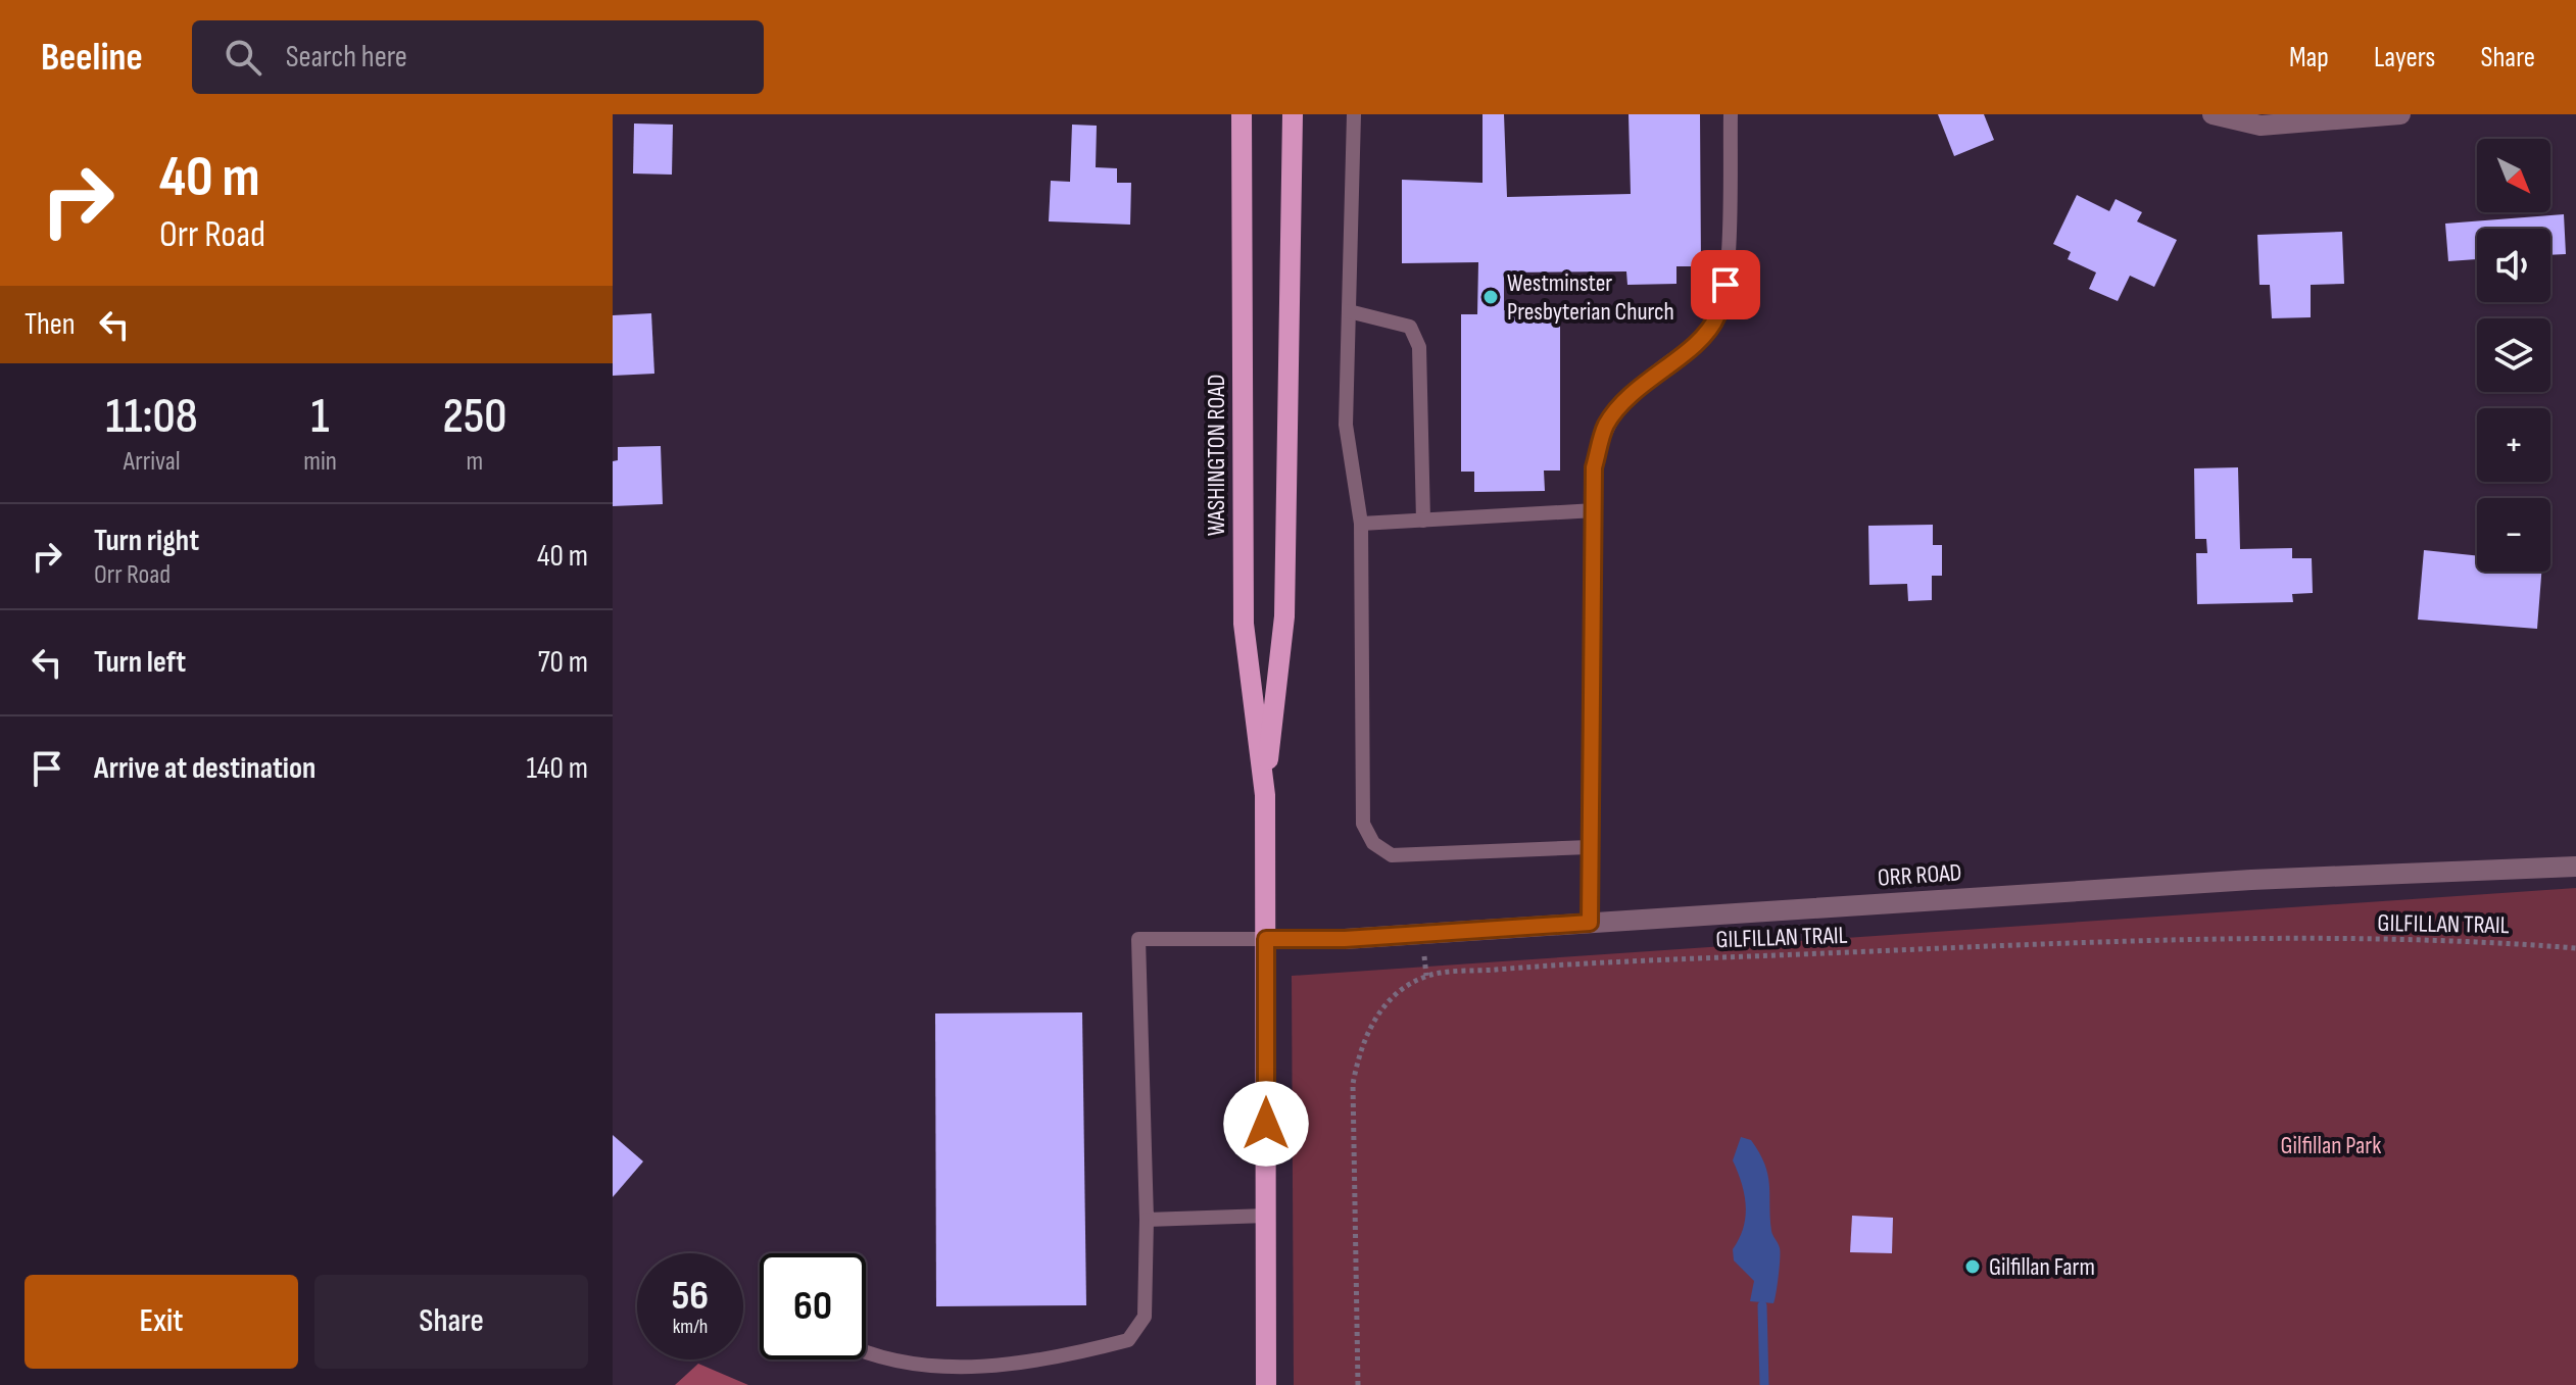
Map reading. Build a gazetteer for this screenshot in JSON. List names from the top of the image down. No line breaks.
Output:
{"streets":{"main road":["WASHINGTON ROAD"],"street":["ORR ROAD"],"path":["GILFILLAN TRAIL"]},"crossings":[["WASHINGTON ROAD","ORR ROAD"]],"parks":["Gilfillan Park"],"places":["Westminster Presbyterian Church","Gilfillan Farm"],"north":"bottom right","page":{"header":"Beeline","search":"Search here","nav":["Map","Layers","Share"],"turn":["40 m","Orr Road"],"map_buttons":["+","−"],"then":"Then","eta":["11:08","Arrival","1","min","250","m"],"list":[{"name":"Turn right","note":"Orr Road","value":"40 m"},{"name":"Turn left","value":"70 m"},{"name":"Arrive at destination","value":"140 m"}],"speed":"56 km/h","limit":"60","buttons":["Exit","Share"]}}
